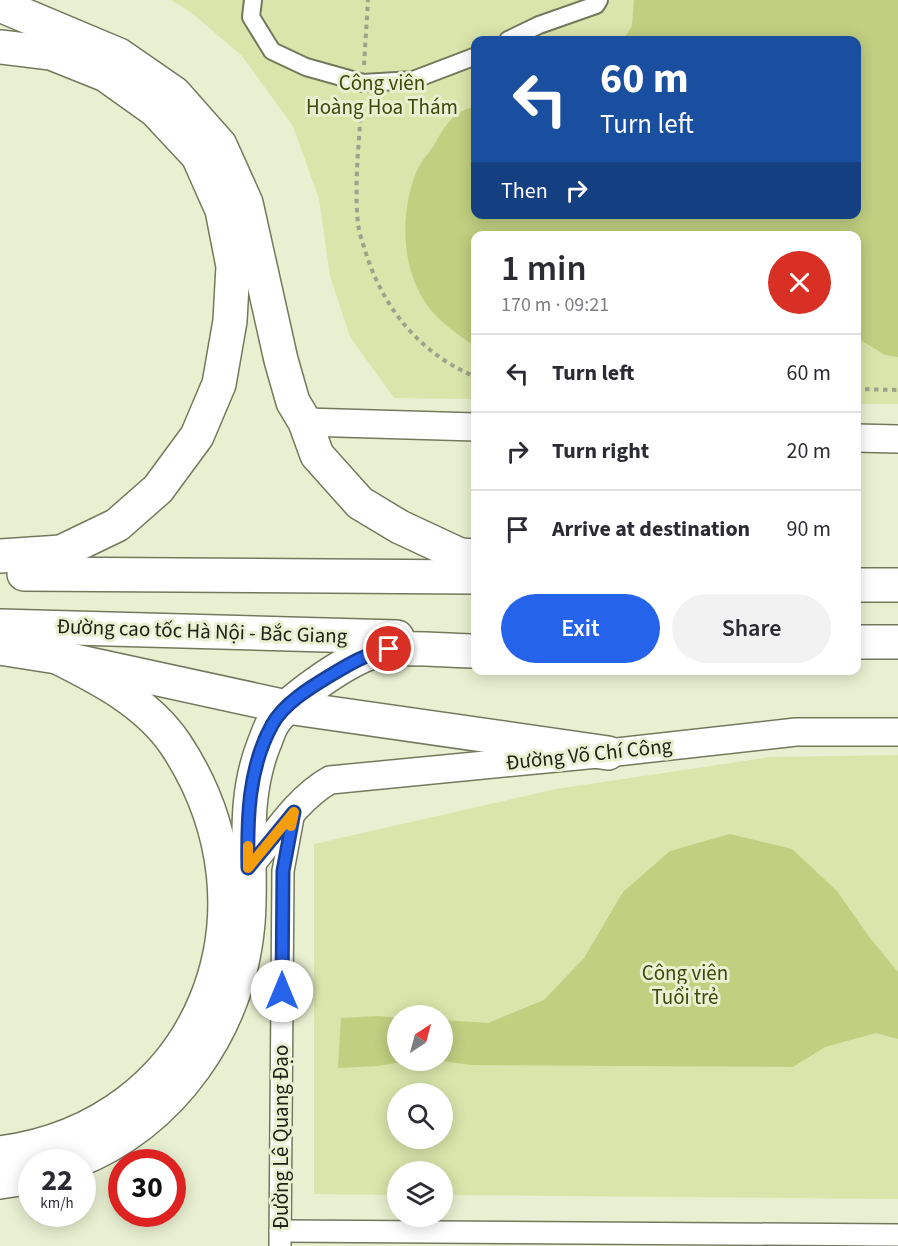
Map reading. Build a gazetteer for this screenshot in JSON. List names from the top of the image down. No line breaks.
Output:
{"streets":{"highway":["Đường cao tốc Hà Nội - Bắc Giang"],"street":["Đường Võ Chí Công","Đường Lê Quang Đạo"]},"crossings":[["Đường Võ Chí Công","Đường Lê Quang Đạo"]],"parks":["Công viên Hoàng Hoa Thám","Công viên Tuổi trẻ"],"north":"top right","page":{"turn":["60 m","Turn left"],"then":"Then","heading":["1 min","170 m · 09:21"],"list":[{"name":"Turn left","value":"60 m"},{"name":"Turn right","value":"20 m"},{"name":"Arrive at destination","value":"90 m"}],"buttons":["Exit","Share"],"speed":"22 km/h","limit":"30"}}
